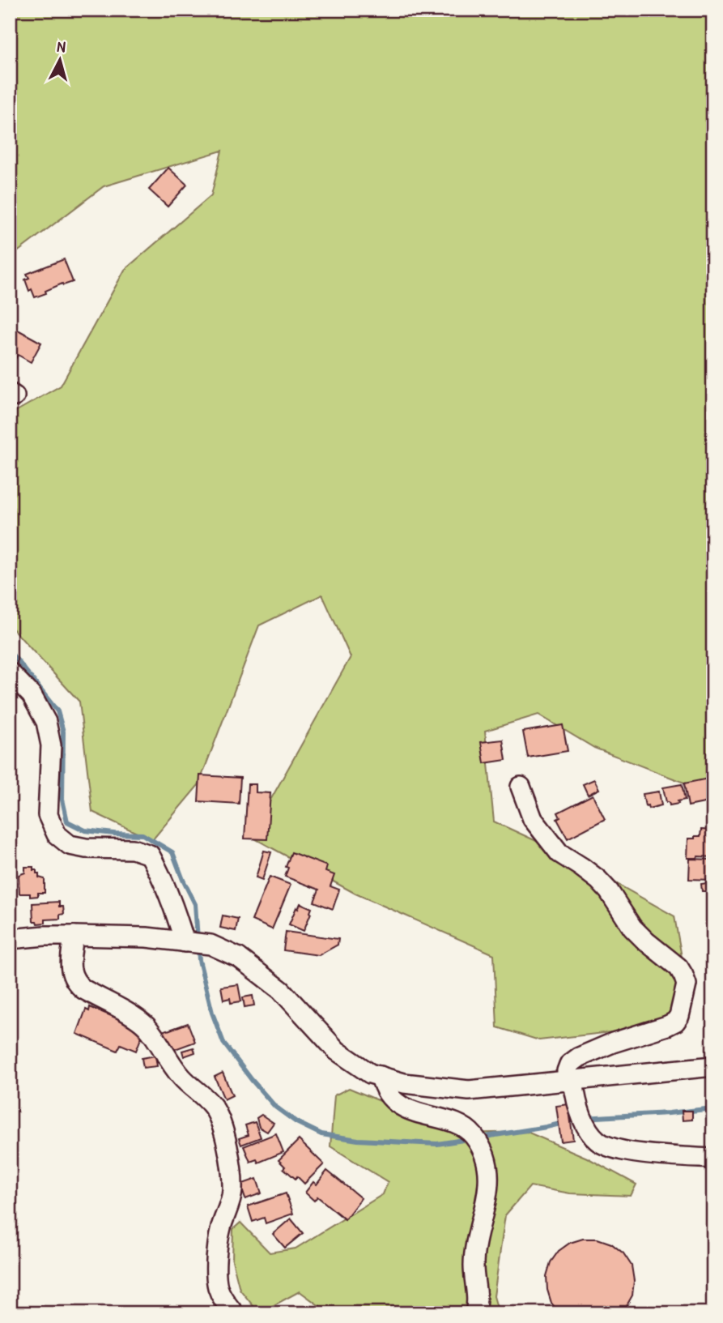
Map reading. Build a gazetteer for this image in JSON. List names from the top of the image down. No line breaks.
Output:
{"north":"top"}
